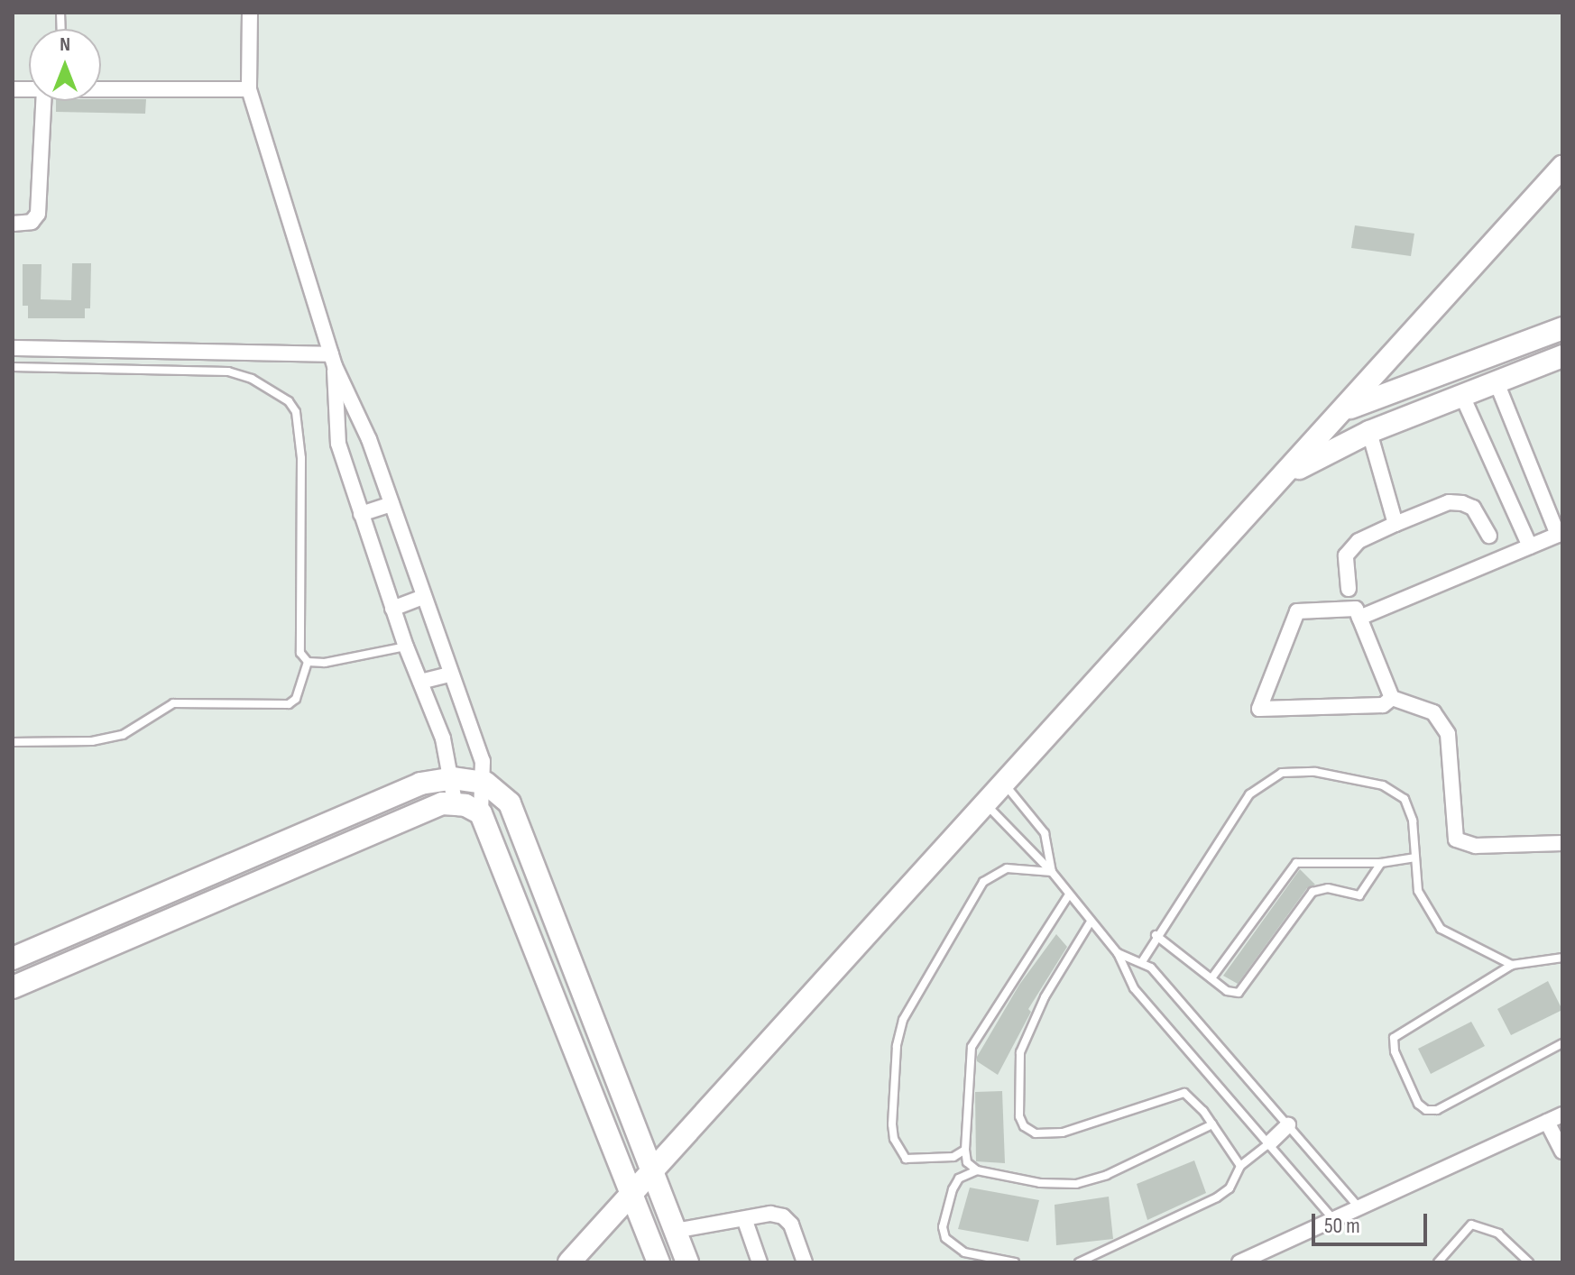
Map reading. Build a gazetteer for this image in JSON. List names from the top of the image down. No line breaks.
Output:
{"scale_bar":"50 m","north":"top"}
